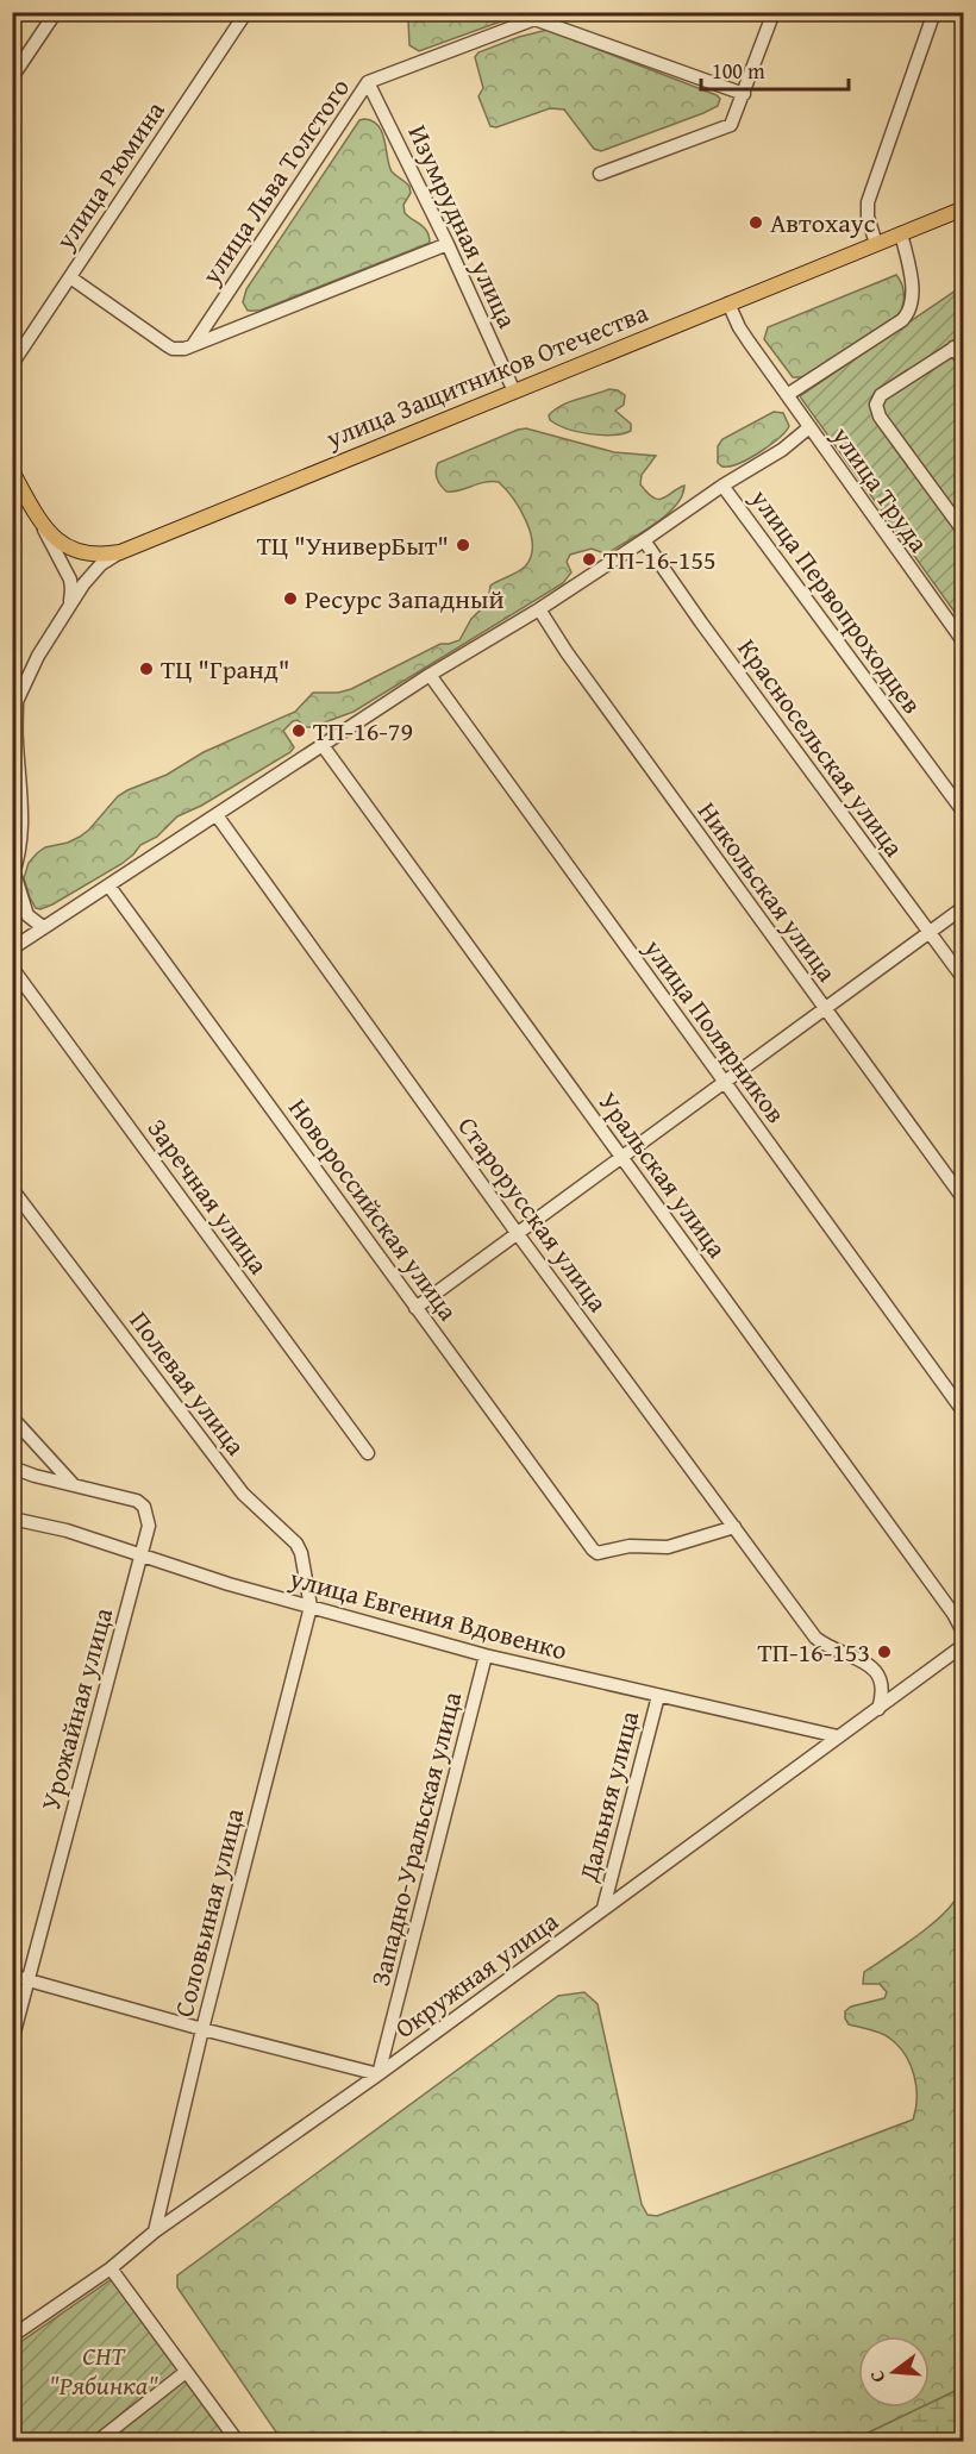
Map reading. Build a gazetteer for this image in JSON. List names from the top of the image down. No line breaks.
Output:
{"streets":{"main road":["улица Защитников Отечества"],"street":["улица Рюмина","улица Льва Толстого","Изумрудная улица","улица Труда","улица Первопроходцев","Красносельская улица","Никольская улица","улица Полярников","Уральская улица","Заречная улица","Новороссийская улица","Старорусская улица","Полевая улица","улица Евгения Вдовенко","Урожайная улица","Дальняя улица","Западно-Уральская улица","Соловьиная улица","Окружная улица"]},"crossings":[["улица Льва Толстого","Изумрудная улица"],["Изумрудная улица","улица Защитников Отечества"],["улица Защитников Отечества","улица Труда"],["Новороссийская улица","Старорусская улица"],["Старорусская улица","Окружная улица"],["Полевая улица","улица Евгения Вдовенко"],["Полевая улица","Соловьиная улица"],["улица Евгения Вдовенко","Урожайная улица"],["улица Евгения Вдовенко","Дальняя улица"],["улица Евгения Вдовенко","Западно-Уральская улица"],["улица Евгения Вдовенко","Соловьиная улица"],["улица Евгения Вдовенко","Окружная улица"],["Дальняя улица","Окружная улица"],["Западно-Уральская улица","Окружная улица"],["Соловьиная улица","Окружная улица"]],"parks":["СНТ \"Рябинка\""],"places":["Автохаус","ТЦ \"УниверБыт\"","ТП-16-155","Ресурс Западный","ТЦ \"Гранд\"","ТП-16-79","ТП-16-153"],"scale_bar":"100 m","north":"left"}
